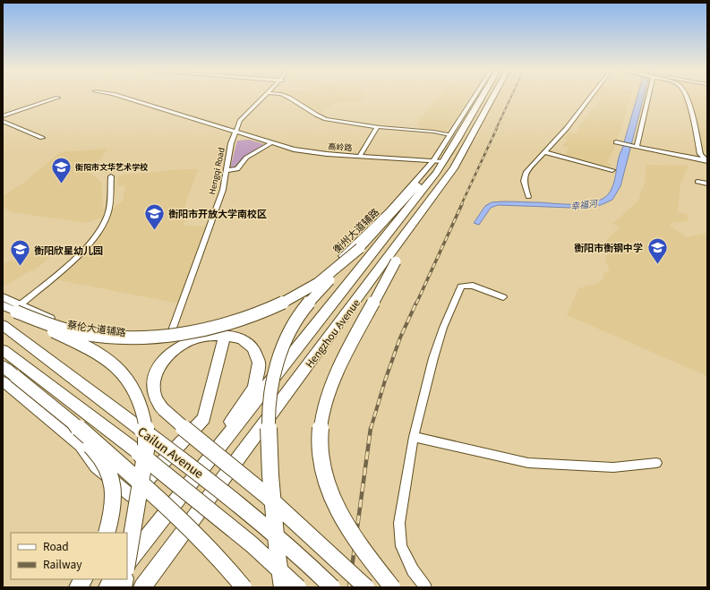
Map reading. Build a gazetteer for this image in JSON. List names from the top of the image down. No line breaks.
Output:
{"streets":{"highway":["Hengzhou Avenue","Cailun Avenue"],"main road":["衡州大道辅路","蔡伦大道辅路"],"street":["高岭路","Hengqi Road"]},"crossings":[["高岭路","Hengqi Road"],["高岭路","衡州大道辅路"],["高岭路","Hengzhou Avenue"],["Hengqi Road","衡州大道辅路"],["Hengqi Road","蔡伦大道辅路"],["衡州大道辅路","蔡伦大道辅路"],["衡州大道辅路","Hengzhou Avenue"]],"water":["幸福河"],"places":{"school or university":["衡阳市文华艺术学校","衡阳市开放大学南校区","衡阳市衡钢中学","衡阳欣星幼儿园"]},"legend":["Road","Railway"]}
